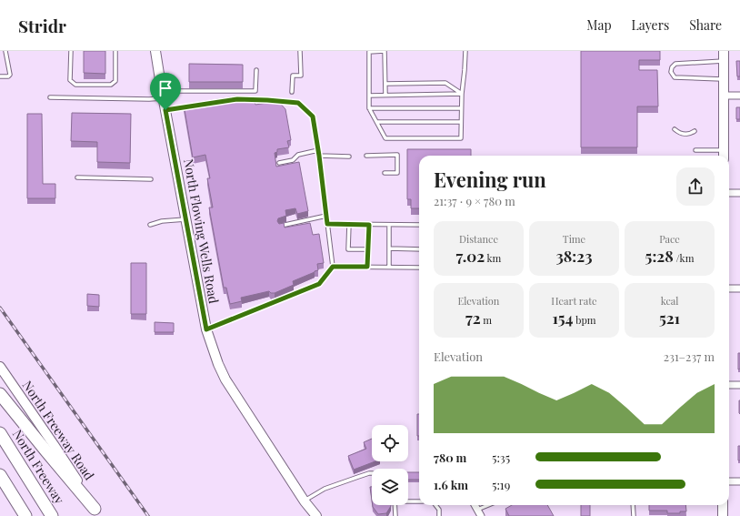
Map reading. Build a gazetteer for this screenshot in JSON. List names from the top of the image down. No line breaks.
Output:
{"streets":{"highway":["North Freeway"],"street":["North Flowing Wells Road","North Freeway Road"]},"page":{"header":"Stridr","nav":["Map","Layers","Share"],"heading":["Evening run","21:37 · 9 × 780 m"],"stats":[["Distance","7.02 km"],["Time","38:23"],["Pace","5:28 /km"],["Elevation","72 m"],["Heart rate","154 bpm"],["kcal","521"]],"chart":["Elevation","231–237 m"],"list":[{"name":"780 m","note":"5:35"},{"name":"1.6 km","note":"5:19"}]}}
